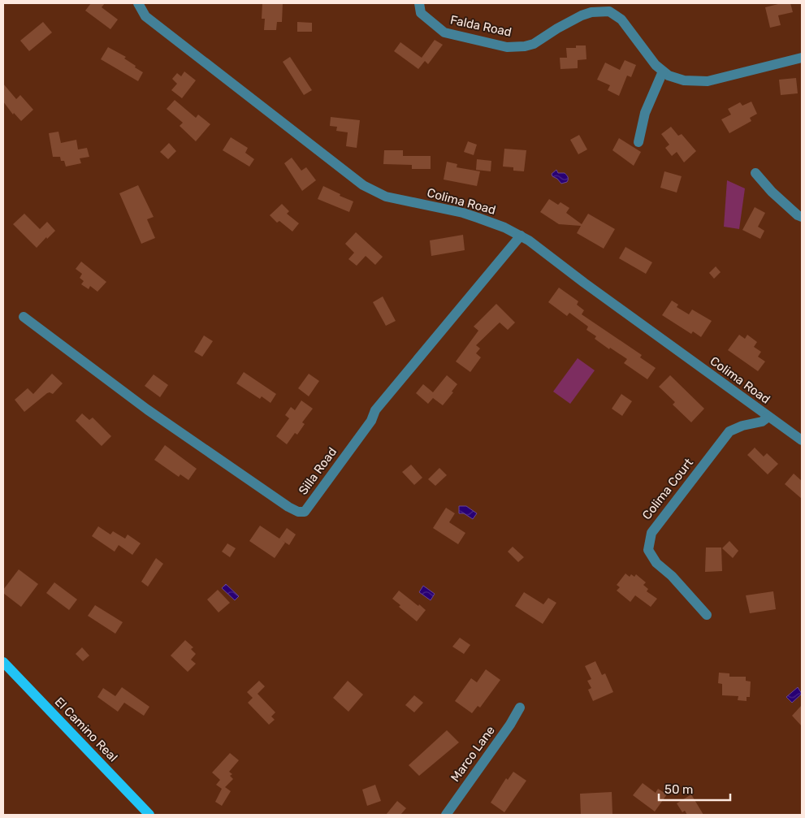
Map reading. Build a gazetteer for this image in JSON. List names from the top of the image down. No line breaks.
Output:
{"streets":{"main road":["El Camino Real"],"street":["Falda Road","Colima Road","Silla Road","Colima Court","Marco Lane"]},"crossings":[["Colima Road","Silla Road"],["Colima Road","Colima Court"]],"scale_bar":"50 m"}
